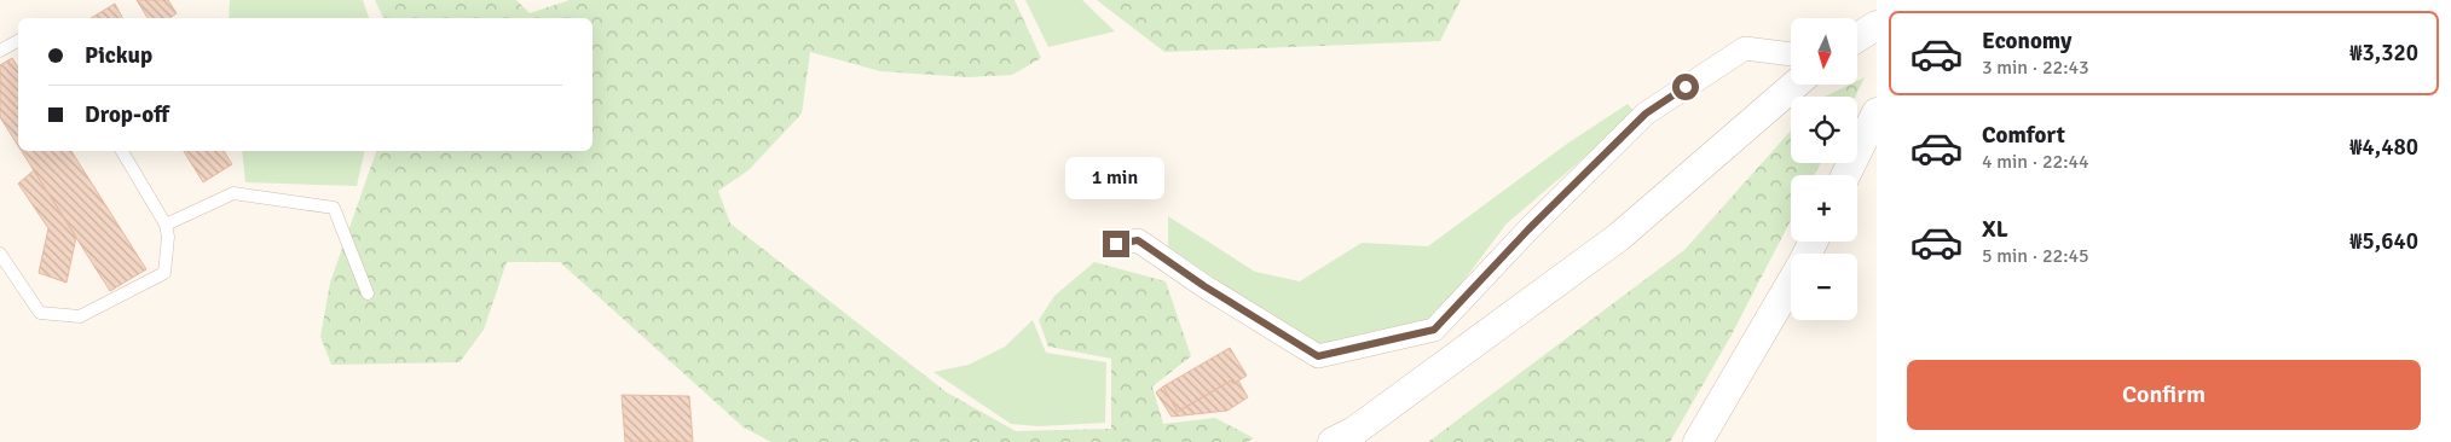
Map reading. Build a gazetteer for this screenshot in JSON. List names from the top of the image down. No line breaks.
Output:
{"north":"bottom","page":{"list":[{"name":"Economy","note":"3 min · 22:43","value":"₩3,320"},{"name":"Comfort","note":"4 min · 22:44","value":"₩4,480"},{"name":"XL","note":"5 min · 22:45","value":"₩5,640"}],"map_buttons":["+","−"],"banner":["Pickup","Drop-off"],"bubble":"1 min","buttons":"Confirm"}}
